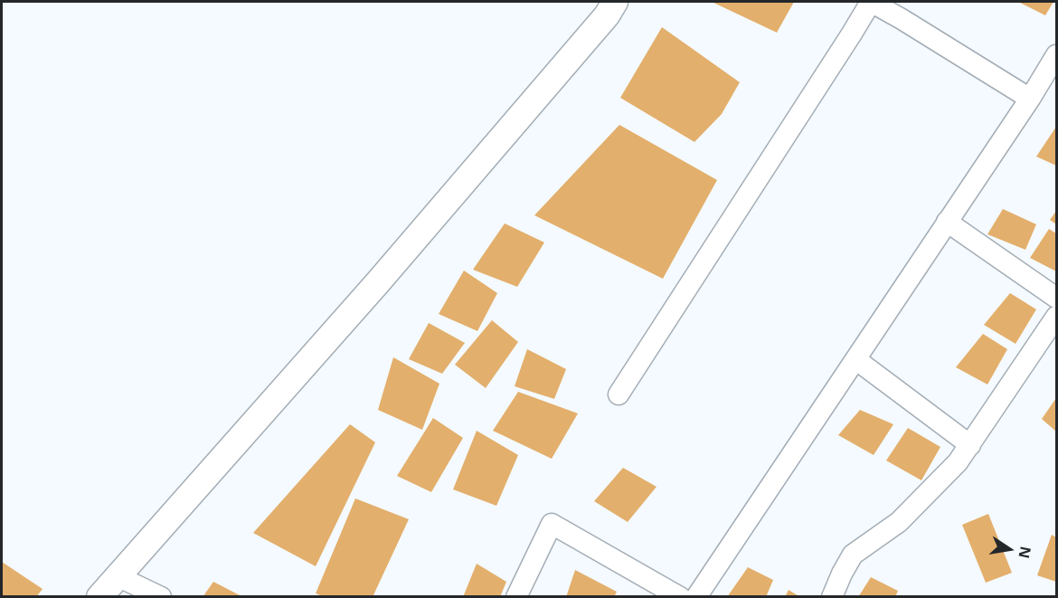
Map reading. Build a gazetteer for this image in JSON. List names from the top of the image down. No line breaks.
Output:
{"north":"right"}
